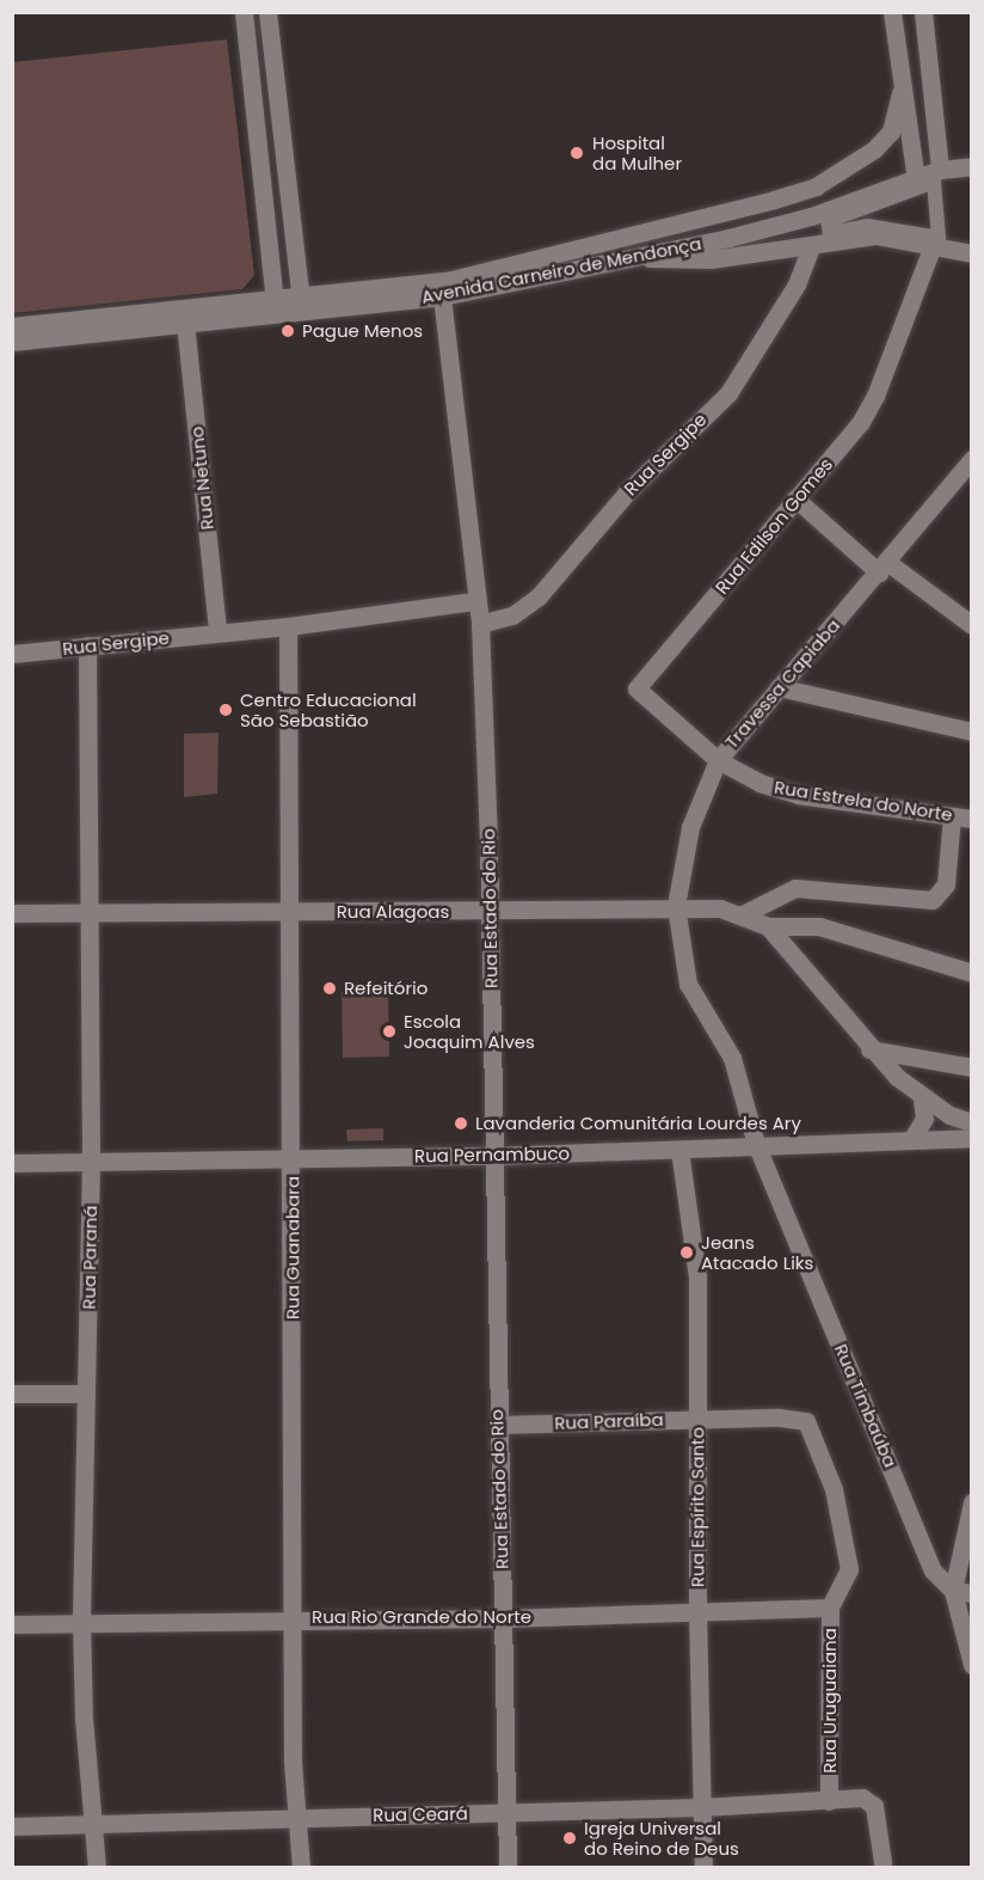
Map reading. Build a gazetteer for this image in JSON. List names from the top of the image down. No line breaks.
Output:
{"streets":{"street":["Avenida Carneiro de Mendonça","Rua Sergipe","Rua Netuno","Rua Edilson Gomes","Travessa Capiaba","Rua Estrela do Norte","Rua Estado do Rio","Rua Alagoas","Rua Pernambuco","Rua Guanabara","Rua Paraná","Rua Timbaúba","Rua Paraíba","Rua Espírito Santo","Rua Rio Grande do Norte","Rua Uruguaiana","Rua Ceará"]},"crossings":[["Avenida Carneiro de Mendonça","Rua Netuno"],["Avenida Carneiro de Mendonça","Rua Estado do Rio"],["Rua Sergipe","Rua Netuno"],["Rua Sergipe","Rua Estado do Rio"],["Rua Sergipe","Rua Guanabara"],["Rua Sergipe","Rua Paraná"],["Rua Edilson Gomes","Travessa Capiaba"],["Rua Edilson Gomes","Rua Estrela do Norte"],["Travessa Capiaba","Rua Estrela do Norte"],["Travessa Capiaba","Rua Alagoas"],["Travessa Capiaba","Rua Pernambuco"],["Travessa Capiaba","Rua Timbaúba"],["Rua Estado do Rio","Rua Alagoas"],["Rua Estado do Rio","Rua Pernambuco"],["Rua Estado do Rio","Rua Paraíba"],["Rua Estado do Rio","Rua Rio Grande do Norte"],["Rua Estado do Rio","Rua Ceará"],["Rua Alagoas","Rua Guanabara"],["Rua Alagoas","Rua Paraná"],["Rua Pernambuco","Rua Guanabara"],["Rua Pernambuco","Rua Paraná"],["Rua Pernambuco","Rua Timbaúba"],["Rua Pernambuco","Rua Espírito Santo"],["Rua Guanabara","Rua Rio Grande do Norte"],["Rua Guanabara","Rua Ceará"],["Rua Paraná","Rua Rio Grande do Norte"],["Rua Paraná","Rua Ceará"],["Rua Paraíba","Rua Espírito Santo"],["Rua Paraíba","Rua Uruguaiana"],["Rua Espírito Santo","Rua Rio Grande do Norte"],["Rua Espírito Santo","Rua Ceará"],["Rua Rio Grande do Norte","Rua Uruguaiana"],["Rua Uruguaiana","Rua Ceará"]],"places":["Hospital da Mulher","Pague Menos","Centro Educacional São Sebastião","Refeitório","Escola Joaquim Alves","Lavanderia Comunitária Lourdes Ary","Jeans Atacado Liks","Igreja Universal do Reino de Deus"]}
